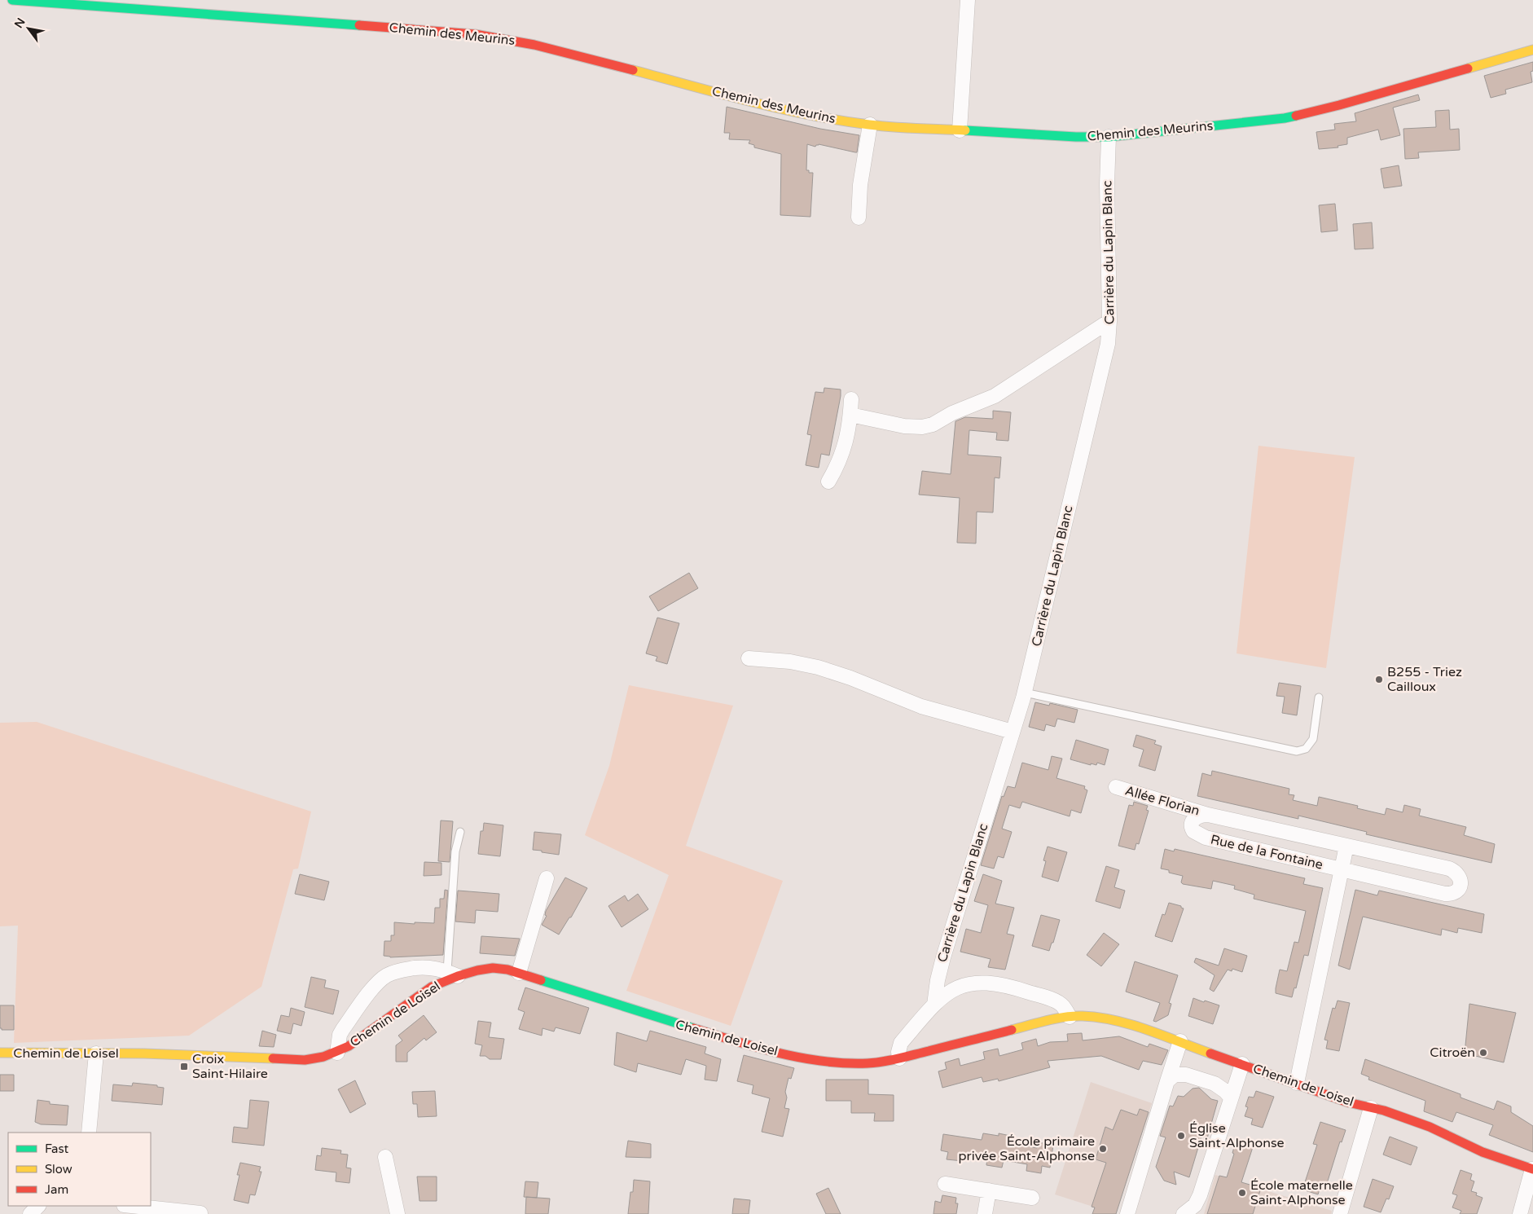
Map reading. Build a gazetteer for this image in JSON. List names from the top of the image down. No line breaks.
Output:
{"streets":{"street":["Chemin des Meurins","Carrière du Lapin Blanc","Allée Florian","Rue de la Fontaine","Chemin de Loisel"]},"crossings":[["Chemin des Meurins","Carrière du Lapin Blanc"],["Allée Florian","Rue de la Fontaine"],["Rue de la Fontaine","Chemin de Loisel"]],"places":{"other":["B255 - Triez Cailloux","Citroën","Église Saint-Alphonse","École primaire privée Saint-Alphonse","École maternelle Saint-Alphonse"],"transit":["Croix Saint-Hilaire"]},"legend":["Fast","Slow","Jam"],"north":"top left"}
